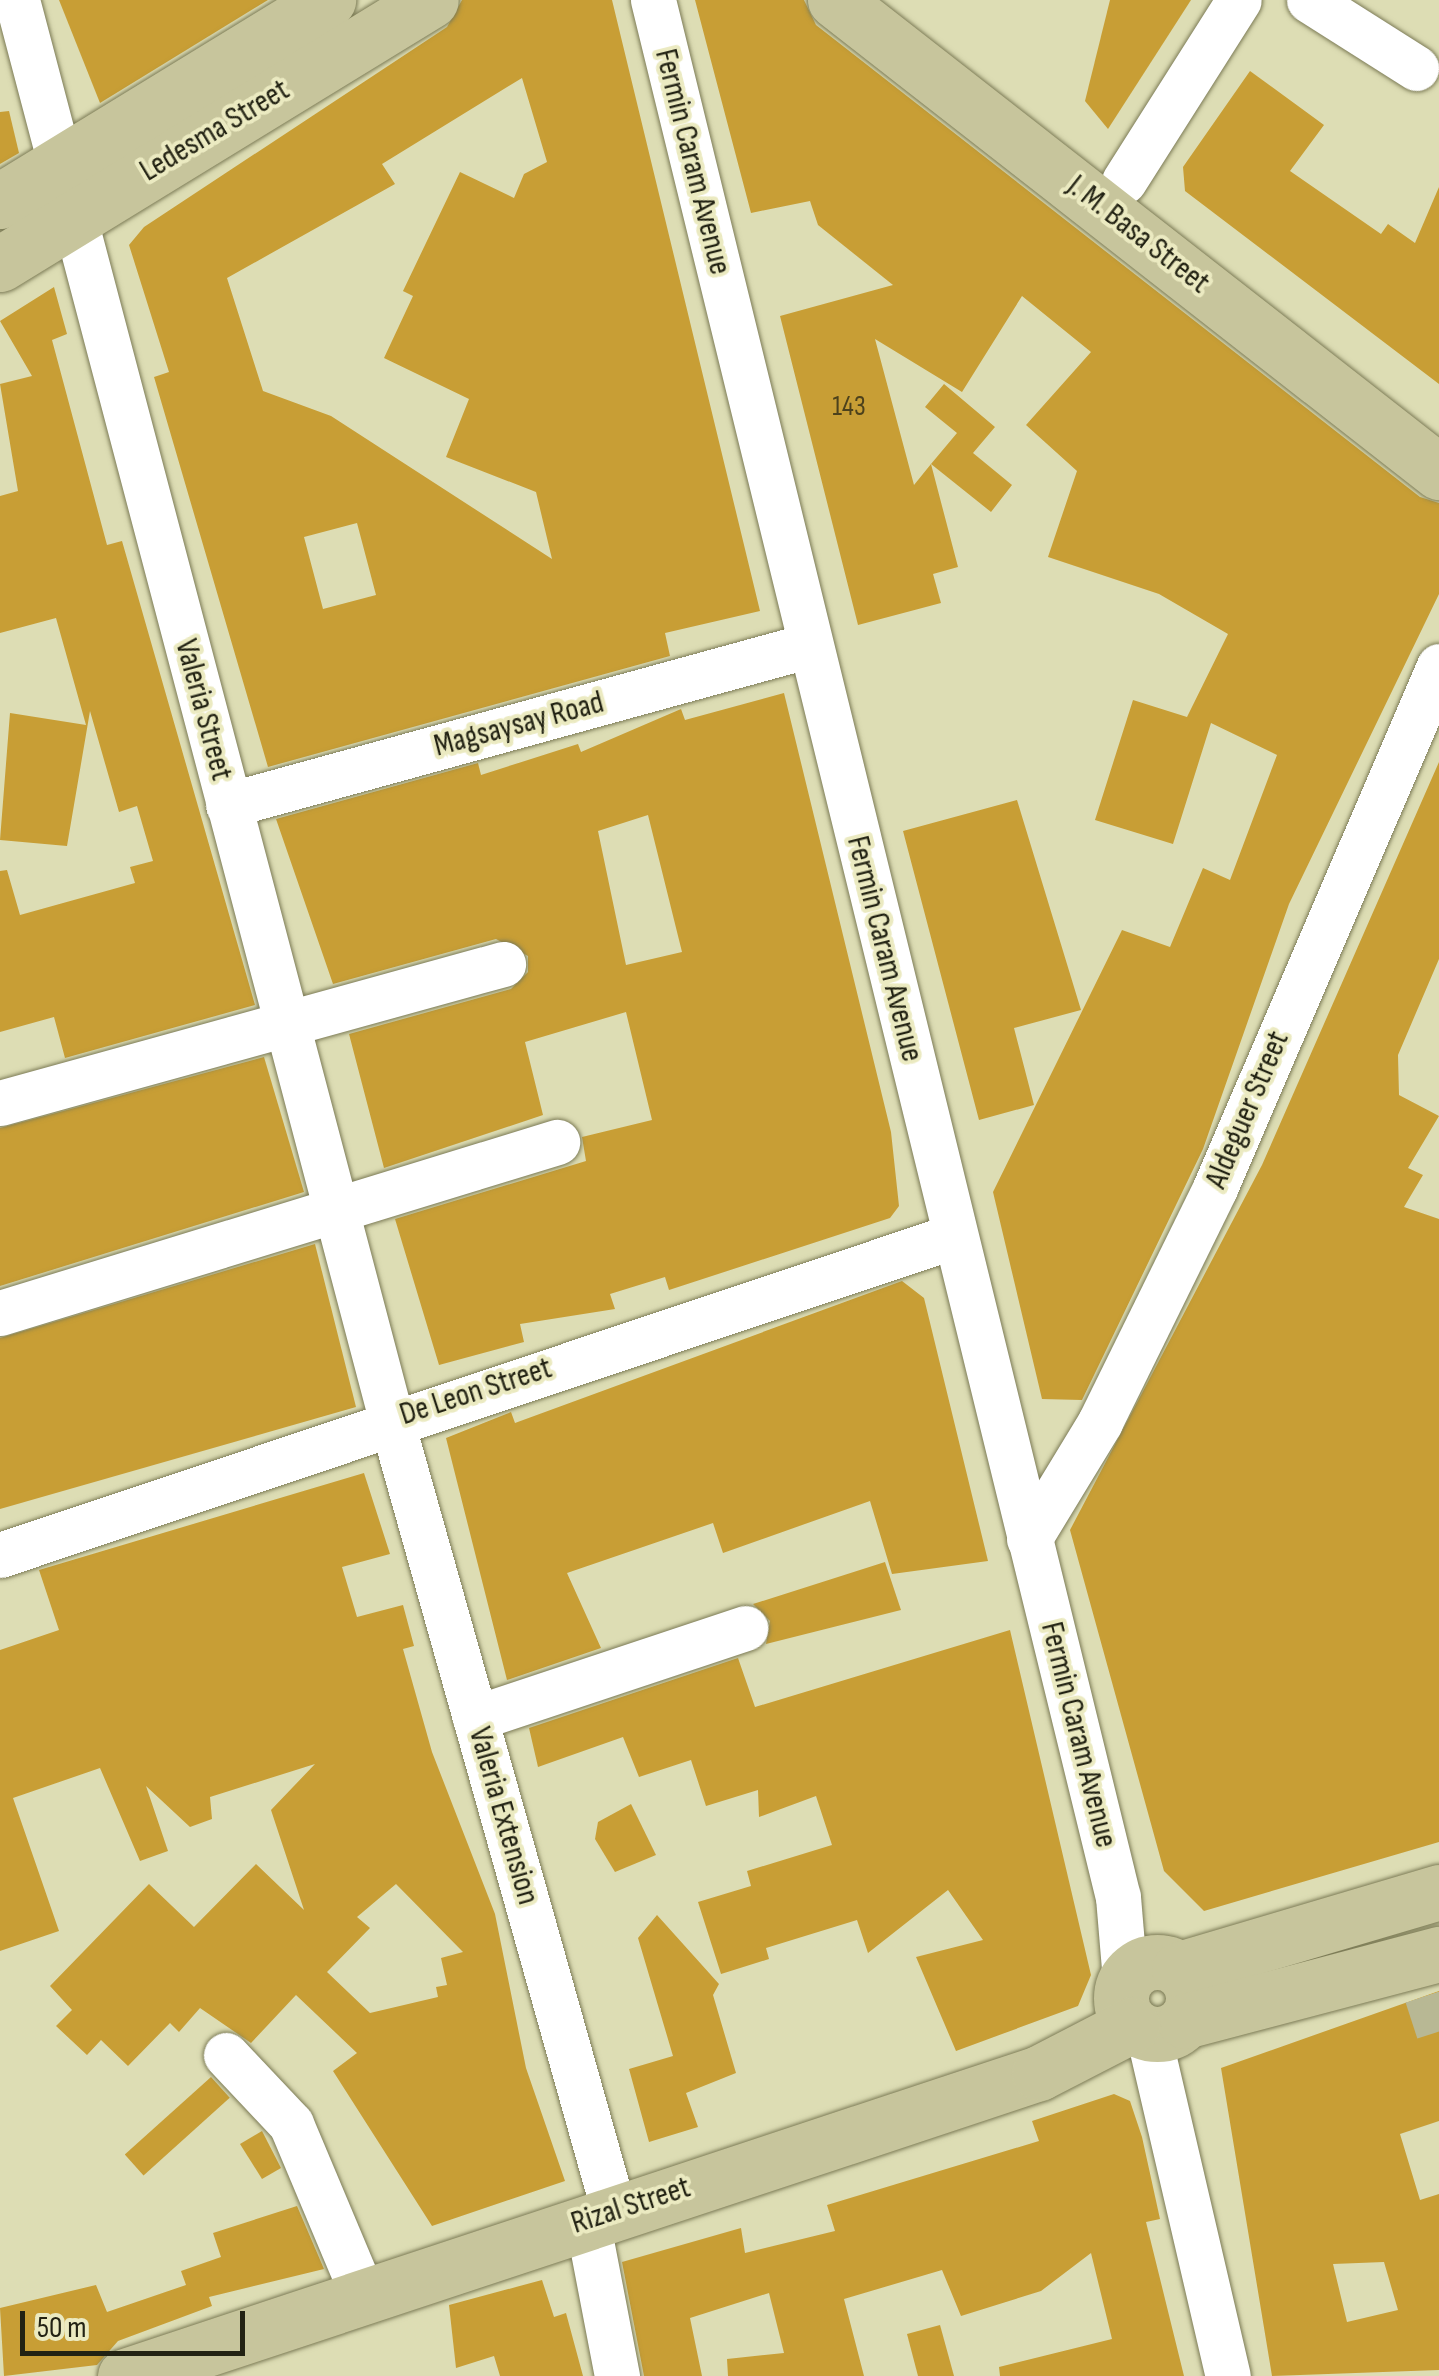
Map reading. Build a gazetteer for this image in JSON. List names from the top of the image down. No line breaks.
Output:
{"streets":{"main road":["Ledesma Street","J. M. Basa Street","Rizal Street"],"street":["Fermin Caram Avenue","Valeria Street","Magsaysay Road","Aldeguer Street","De Leon Street","Valeria Extension"]},"crossings":[["Ledesma Street","Valeria Street"],["Fermin Caram Avenue","Magsaysay Road"],["Fermin Caram Avenue","Aldeguer Street"],["Fermin Caram Avenue","De Leon Street"],["Fermin Caram Avenue","Rizal Street"],["Valeria Street","Magsaysay Road"],["Valeria Street","De Leon Street"],["Valeria Street","Valeria Extension"],["De Leon Street","Valeria Extension"],["Valeria Extension","Rizal Street"]],"house_numbers":["143"],"scale_bar":"50 m"}
